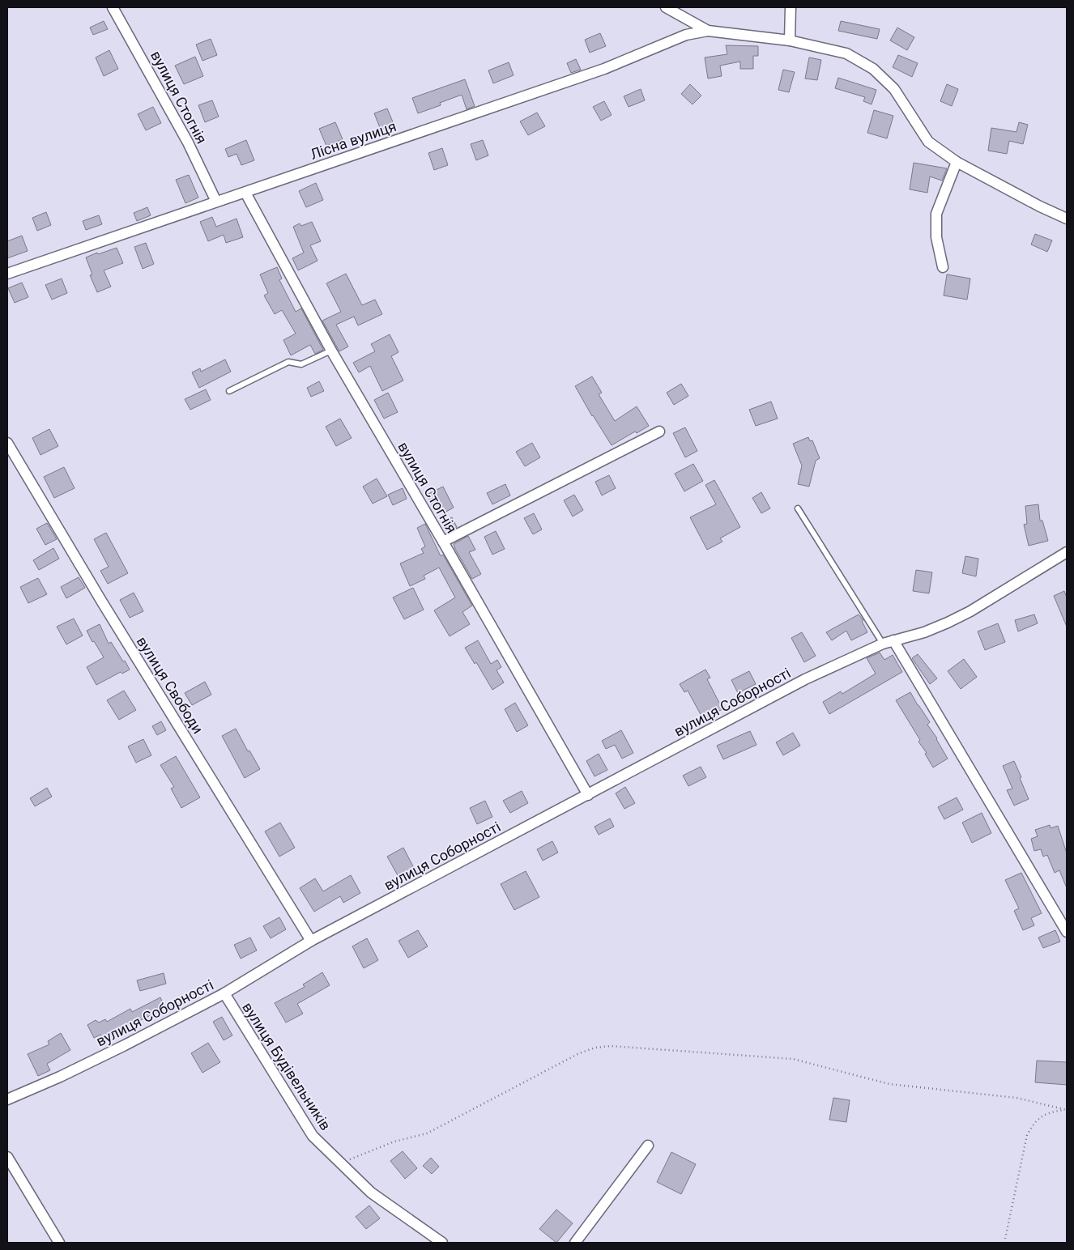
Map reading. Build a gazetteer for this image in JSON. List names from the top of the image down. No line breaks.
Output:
{"streets":{"street":["вулиця Стогнія","Лісна вулиця","вулиця Свободи","вулиця Соборності","вулиця Будівельників"]},"crossings":[["вулиця Стогнія","Лісна вулиця"],["вулиця Стогнія","вулиця Соборності"],["вулиця Свободи","вулиця Соборності"],["вулиця Соборності","вулиця Будівельників"]]}
